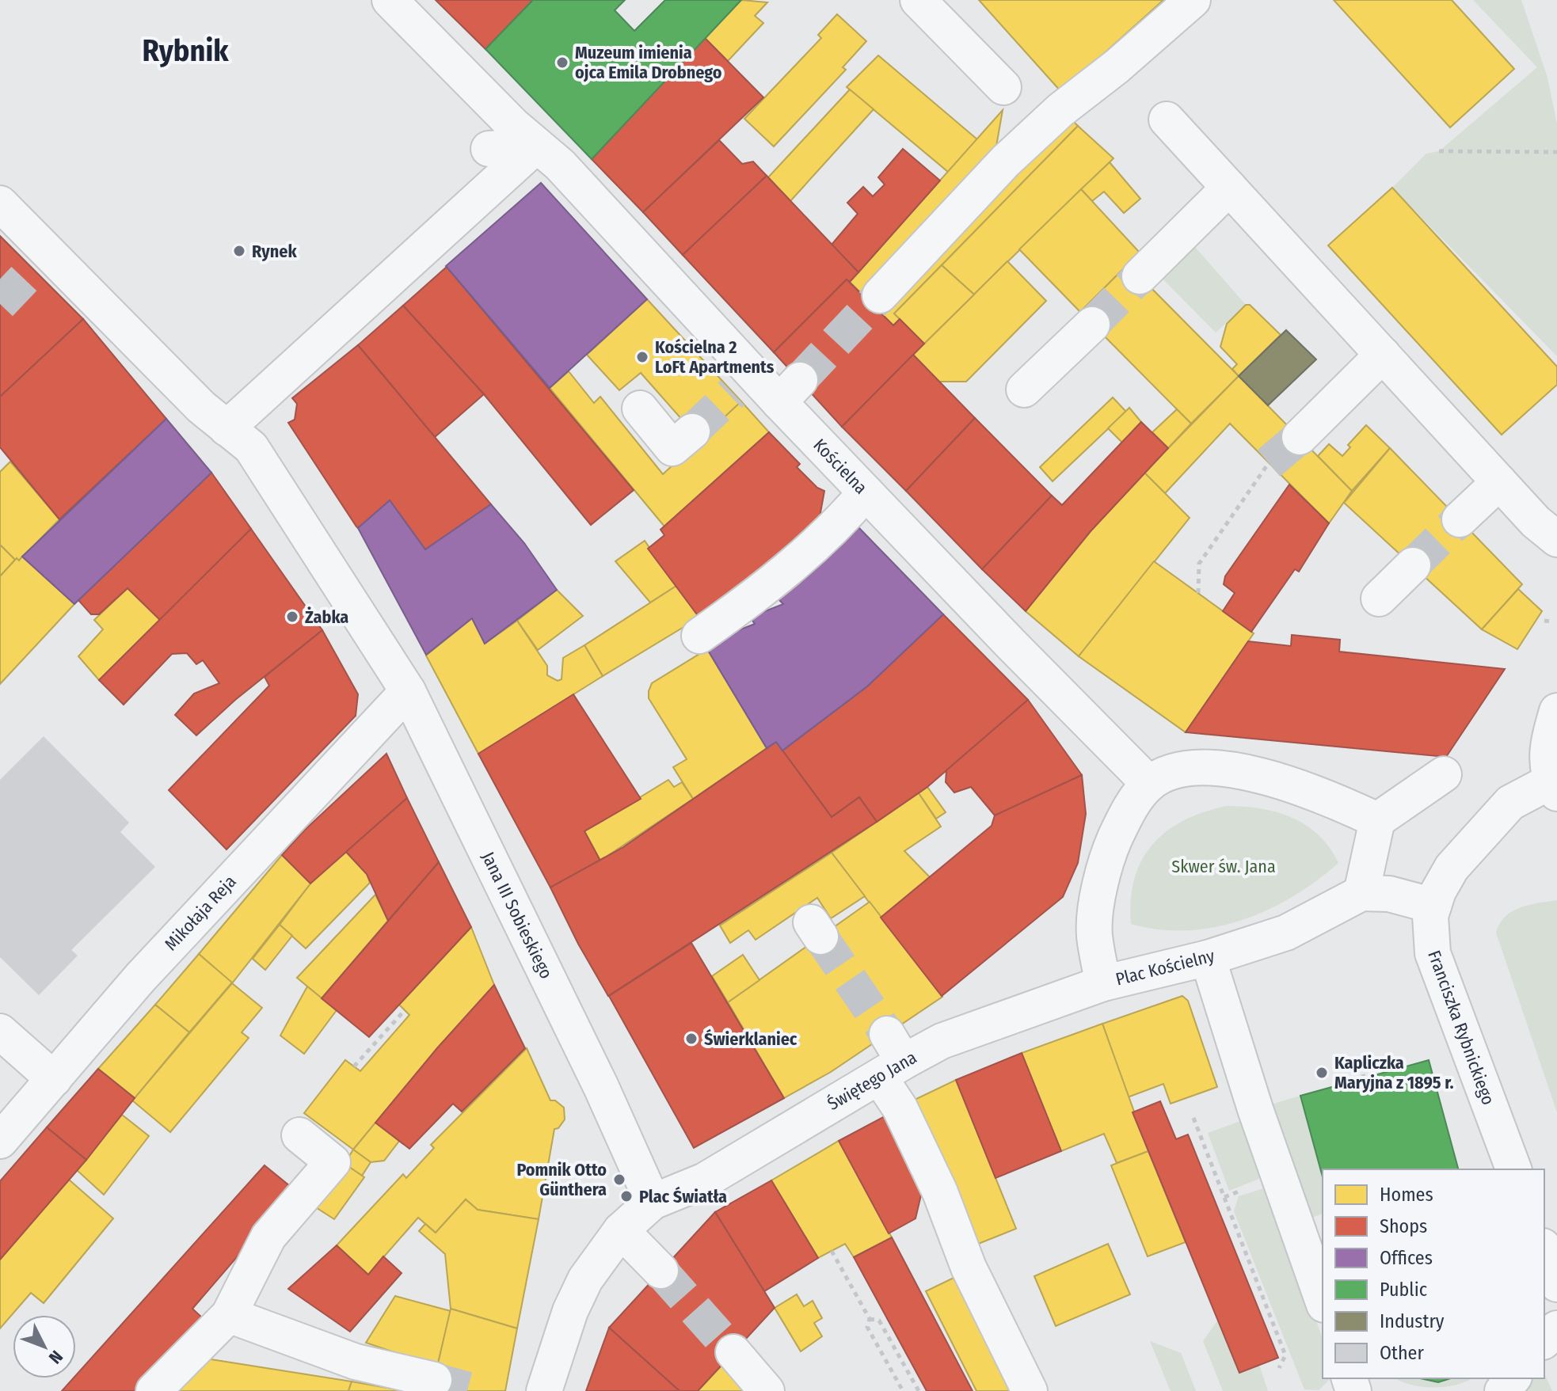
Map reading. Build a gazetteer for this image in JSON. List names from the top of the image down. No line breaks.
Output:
{"streets":{"street":["Kościelna","Mikołaja Reja","Jana III Sobieskiego","Plac Kościelny","Franciszka Rybnickiego","Świętego Jana"]},"crossings":[["Kościelna","Plac Kościelny"],["Mikołaja Reja","Jana III Sobieskiego"],["Jana III Sobieskiego","Świętego Jana"],["Plac Kościelny","Świętego Jana"]],"districts":["Rybnik"],"parks":["Skwer św. Jana"],"places":["Muzeum imienia ojca Emila Drobnego","Rynek","Kościelna 2 LoFt Apartments","Żabka","Świerklaniec","Kapliczka Maryjna z 1895 r.","Pomnik Otto Günthera","Plac Światła"],"legend":["Homes","Shops","Offices","Public","Industry","Other"],"north":"bottom right"}
